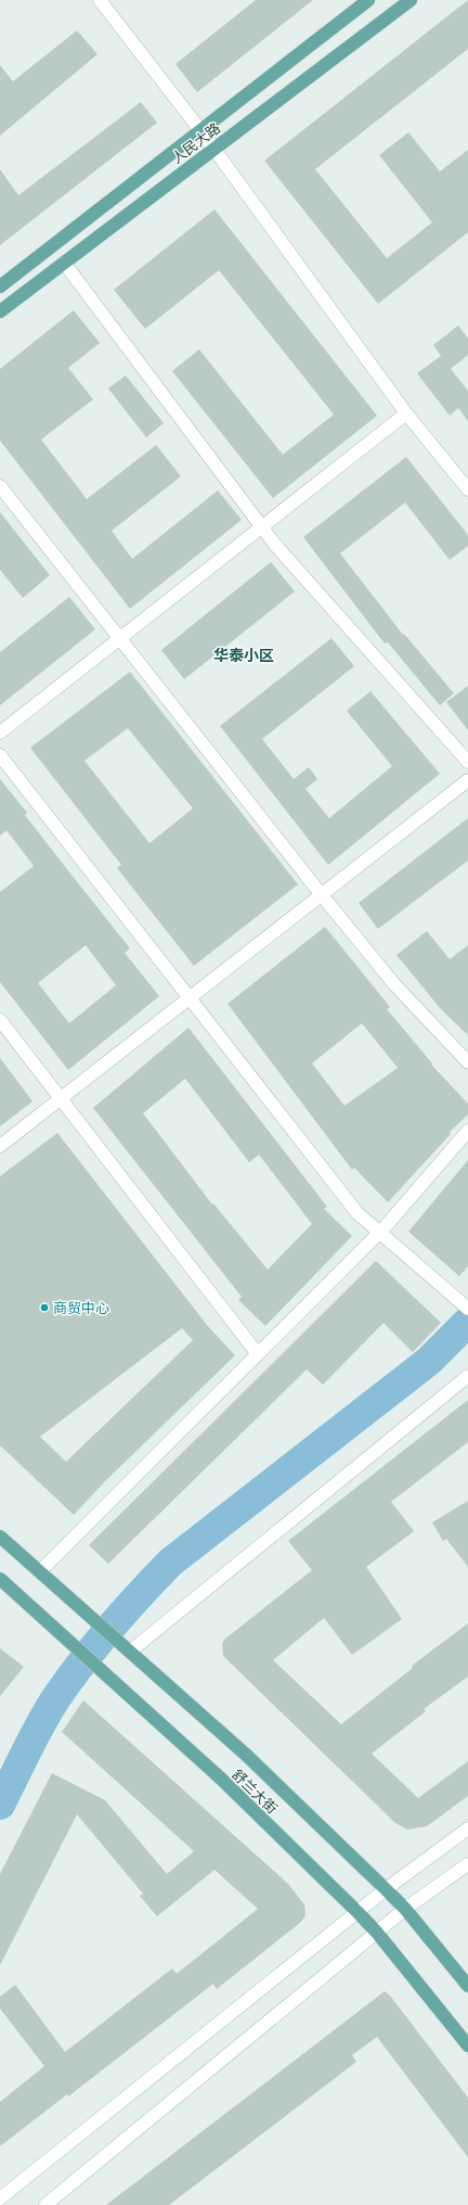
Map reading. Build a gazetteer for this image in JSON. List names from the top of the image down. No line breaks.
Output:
{"streets":{"main road":["人民大路","舒兰大街"]},"districts":["华泰小区"],"places":["商贸中心"]}
